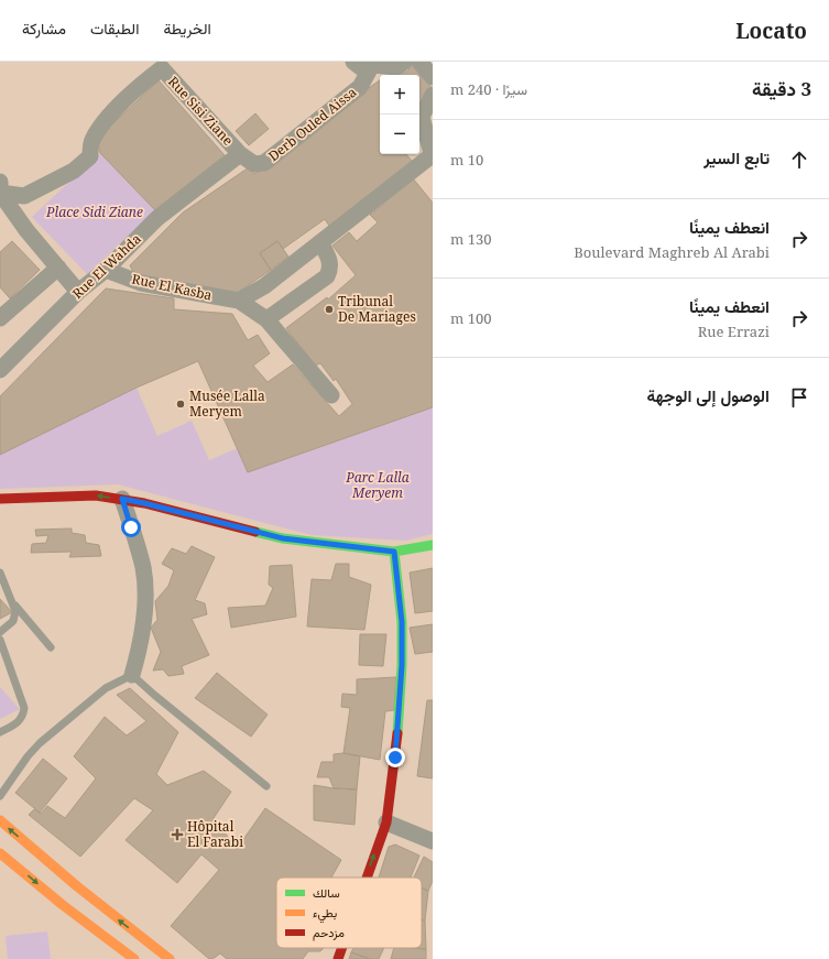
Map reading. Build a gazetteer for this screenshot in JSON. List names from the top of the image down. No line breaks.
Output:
{"streets":{"street":["Rue Sisi Ziane","Derb Ouled Aissa","Rue El Wahda","Rue El Kasba"]},"crossings":[["Rue Sisi Ziane","Derb Ouled Aissa"],["Rue Sisi Ziane","Rue El Wahda"],["Derb Ouled Aissa","Rue El Wahda"],["Rue El Wahda","Rue El Kasba"]],"parks":["Place Sidi Ziane","Parc Lalla Meryem"],"places":{"other":["Tribunal De Mariages","Musée Lalla Meryem"],"health":["Hôpital El Farabi"]},"legend":["سالك","بطيء","مزدحم"],"page":{"header":"Locato","nav":["الخريطة","الطبقات","مشاركة"],"heading":["3 دقيقة","سيرًا · 240 m"],"map_buttons":["+","−"],"list":[["تابع السير","10 m"],["انعطف يمينًا","Boulevard Maghreb Al Arabi","130 m"],["انعطف يمينًا","Rue Errazi","100 m"],"الوصول إلى الوجهة"]}}
